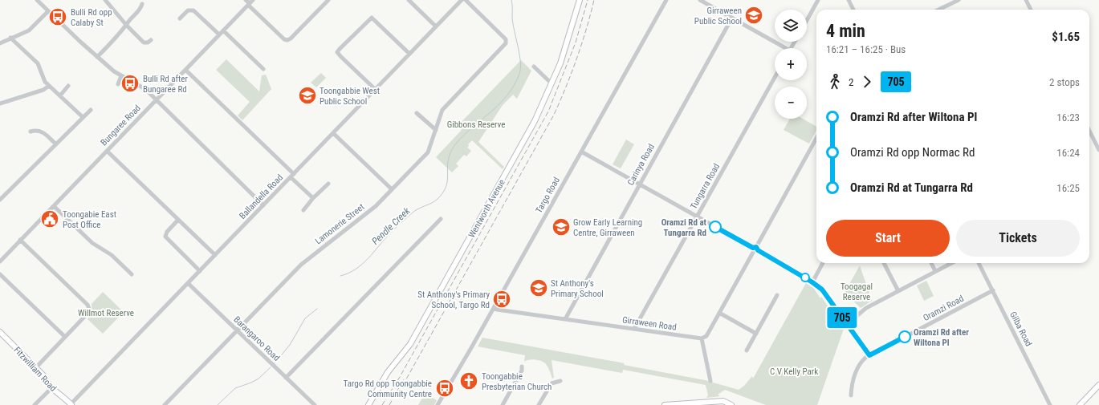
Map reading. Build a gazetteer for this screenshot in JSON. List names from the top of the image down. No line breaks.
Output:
{"streets":{"main road":["Wentworth Avenue","Fitzwilliam Road"],"street":["Bungaree Road","Carinya Road","Tungarra Road","Targo Road","Ballandella Road","Lamonerie Street","Oramzi Road","Girraween Road","Gilba Road","Barangaroo Road"]},"crossings":[["Carinya Road","Girraween Road"],["Tungarra Road","Girraween Road"],["Targo Road","Girraween Road"],["Ballandella Road","Barangaroo Road"],["Ballandella Road","Fitzwilliam Road"],["Lamonerie Street","Barangaroo Road"],["Oramzi Road","Gilba Road"]],"water":["Pendle Creek"],"parks":["Gibbons Reserve","Toogagal Reserve","Willmot Reserve","C V Kelly Park"],"places":{"school or university":["Girraween Public School","Toongabbie West Public School","Grow Early Learning Centre, Girraween","St Anthony's Primary School"],"bus stop":["Bulli Rd opp Calaby St","Bulli Rd after Bungaree Rd","St Anthony's Primary School, Targo Rd","Targo Rd opp Toongabbie Community Centre"],"public building":["Toongabie East Post Office"],"other":["Oramzi Rd at Tungarra Rd","Oramzi Rd after Wiltona Pl"],"church":["Toongabbie Presbyterian Church"]},"lines":["bus line 705"],"page":{"on_map":"705","map_buttons":["+","−"],"heading":["4 min","16:21 – 16:25 · Bus","$1.65"],"legs":["2","705","2 stops"],"list":[{"name":"Oramzi Rd after Wiltona Pl","value":"16:23"},{"name":"Oramzi Rd opp Normac Rd","value":"16:24"},{"name":"Oramzi Rd at Tungarra Rd","value":"16:25"}],"buttons":["Start","Tickets"]}}
